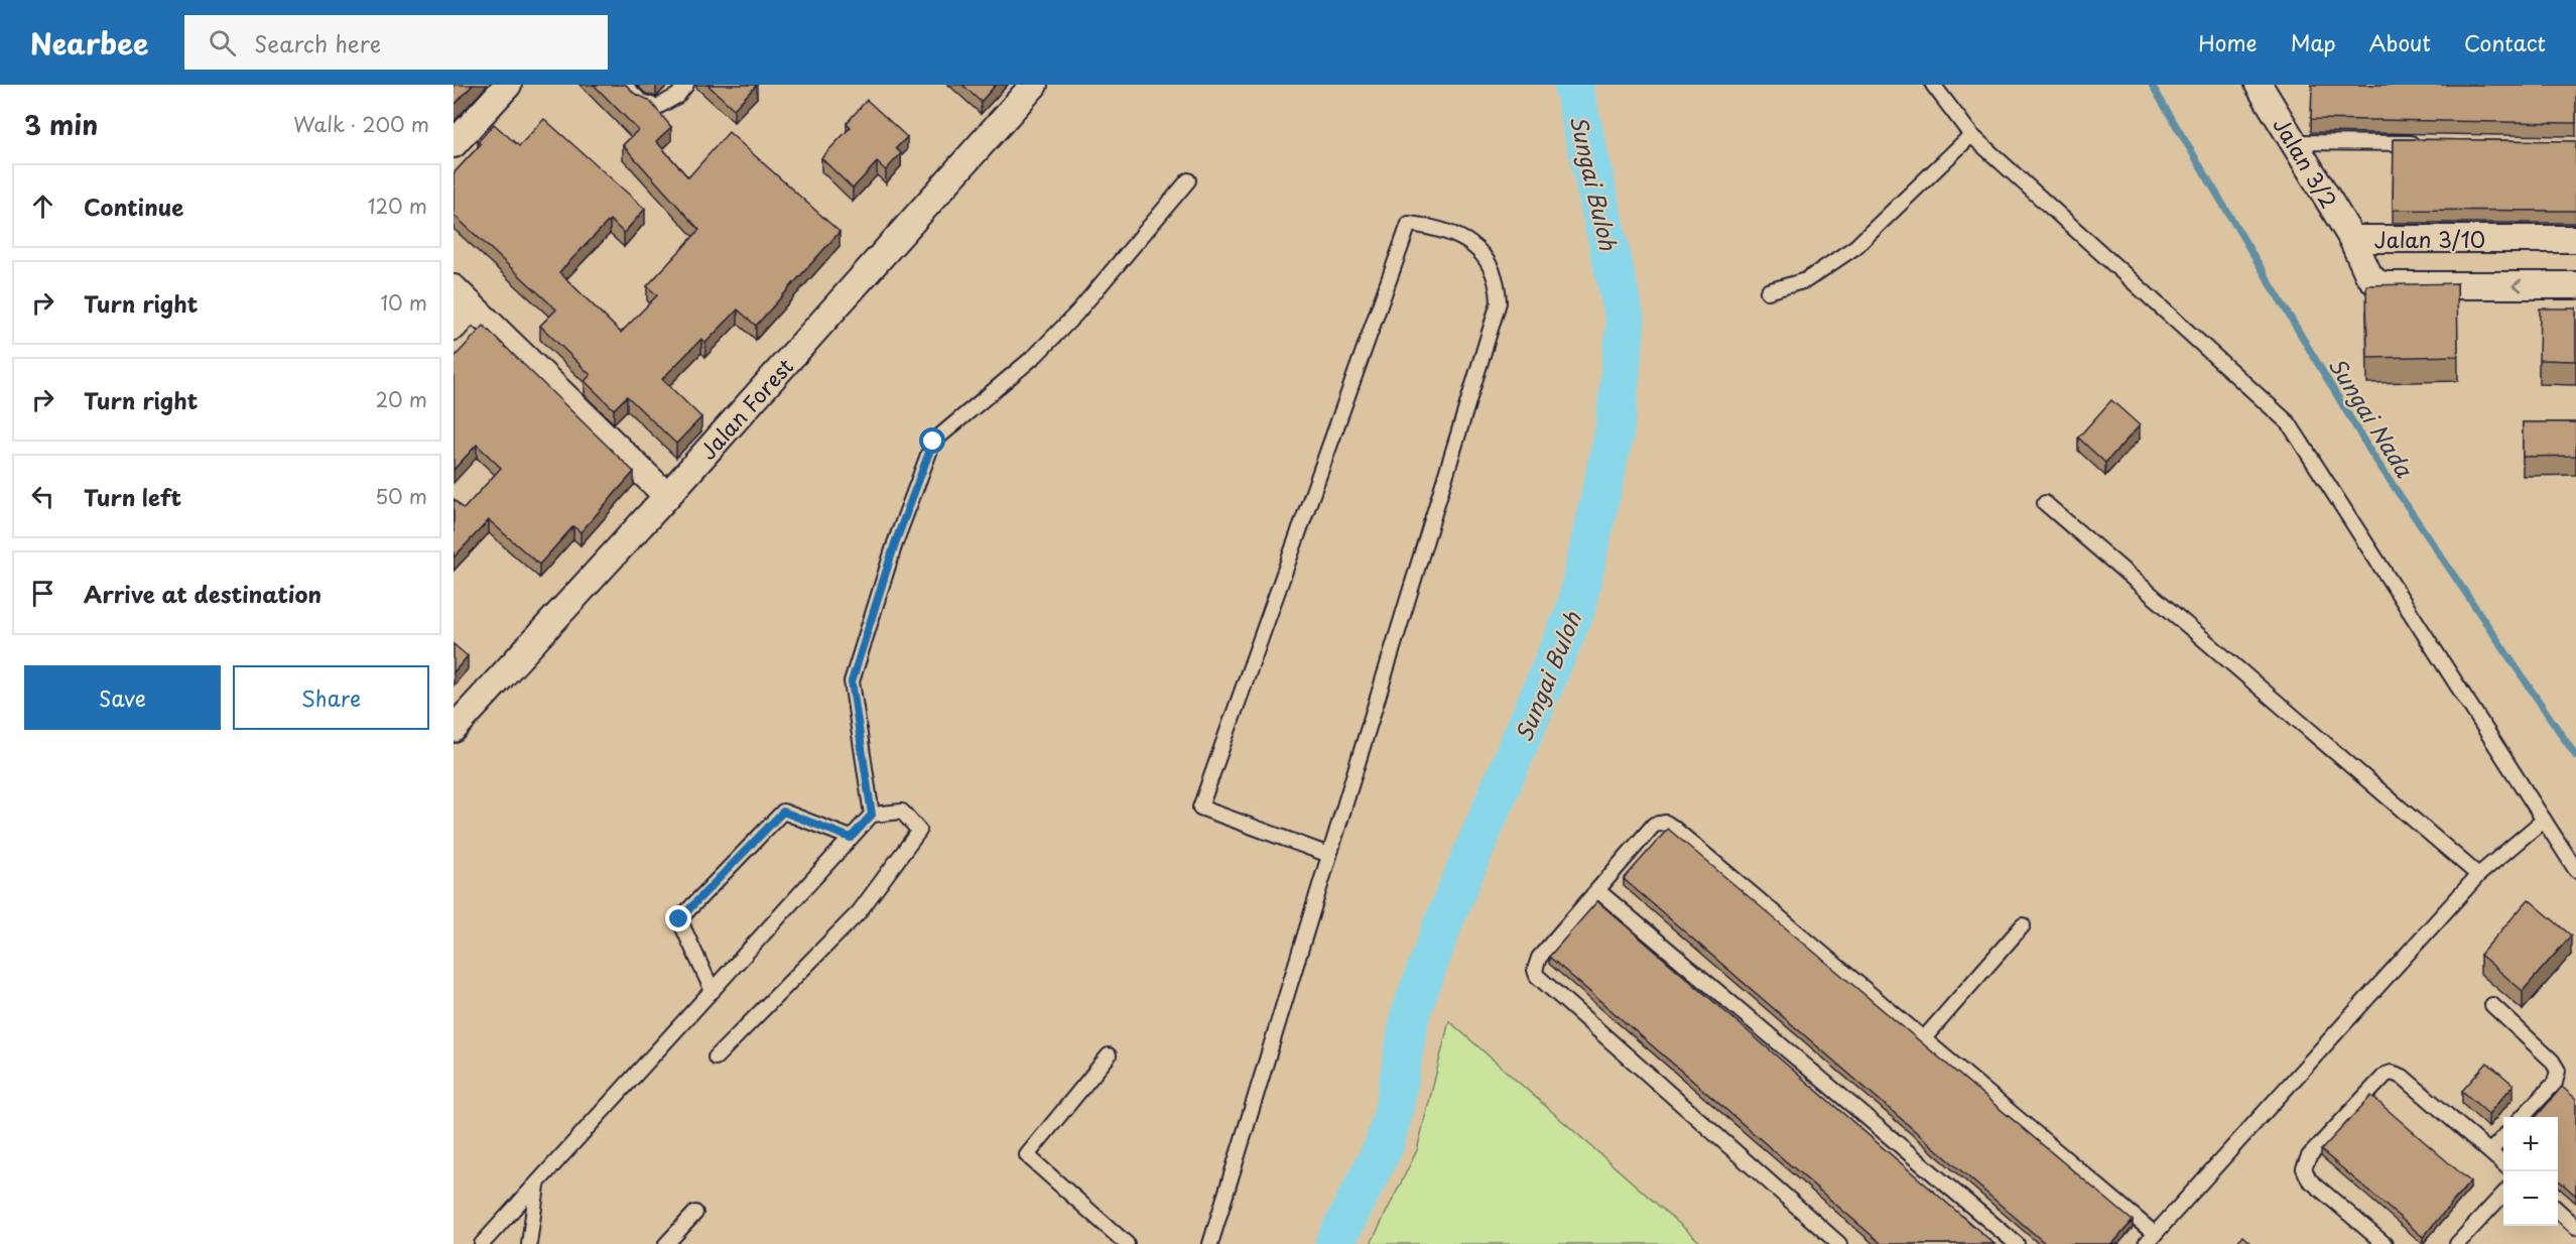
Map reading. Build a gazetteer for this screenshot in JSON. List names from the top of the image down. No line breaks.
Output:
{"streets":{"street":["Jalan 3/2","Jalan 3/10","Jalan Forest"]},"crossings":[["Jalan 3/2","Jalan 3/10"]],"water":["Sungai Buloh","Sungai Nada"],"page":{"header":"Nearbee","search":"Search here","nav":["Home","Map","About","Contact"],"heading":["3 min","Walk · 200 m"],"list":[["Continue","120 m"],["Turn right","10 m"],["Turn right","20 m"],["Turn left","50 m"],"Arrive at destination"],"buttons":["Save","Share"],"map_buttons":["+","−"]}}
